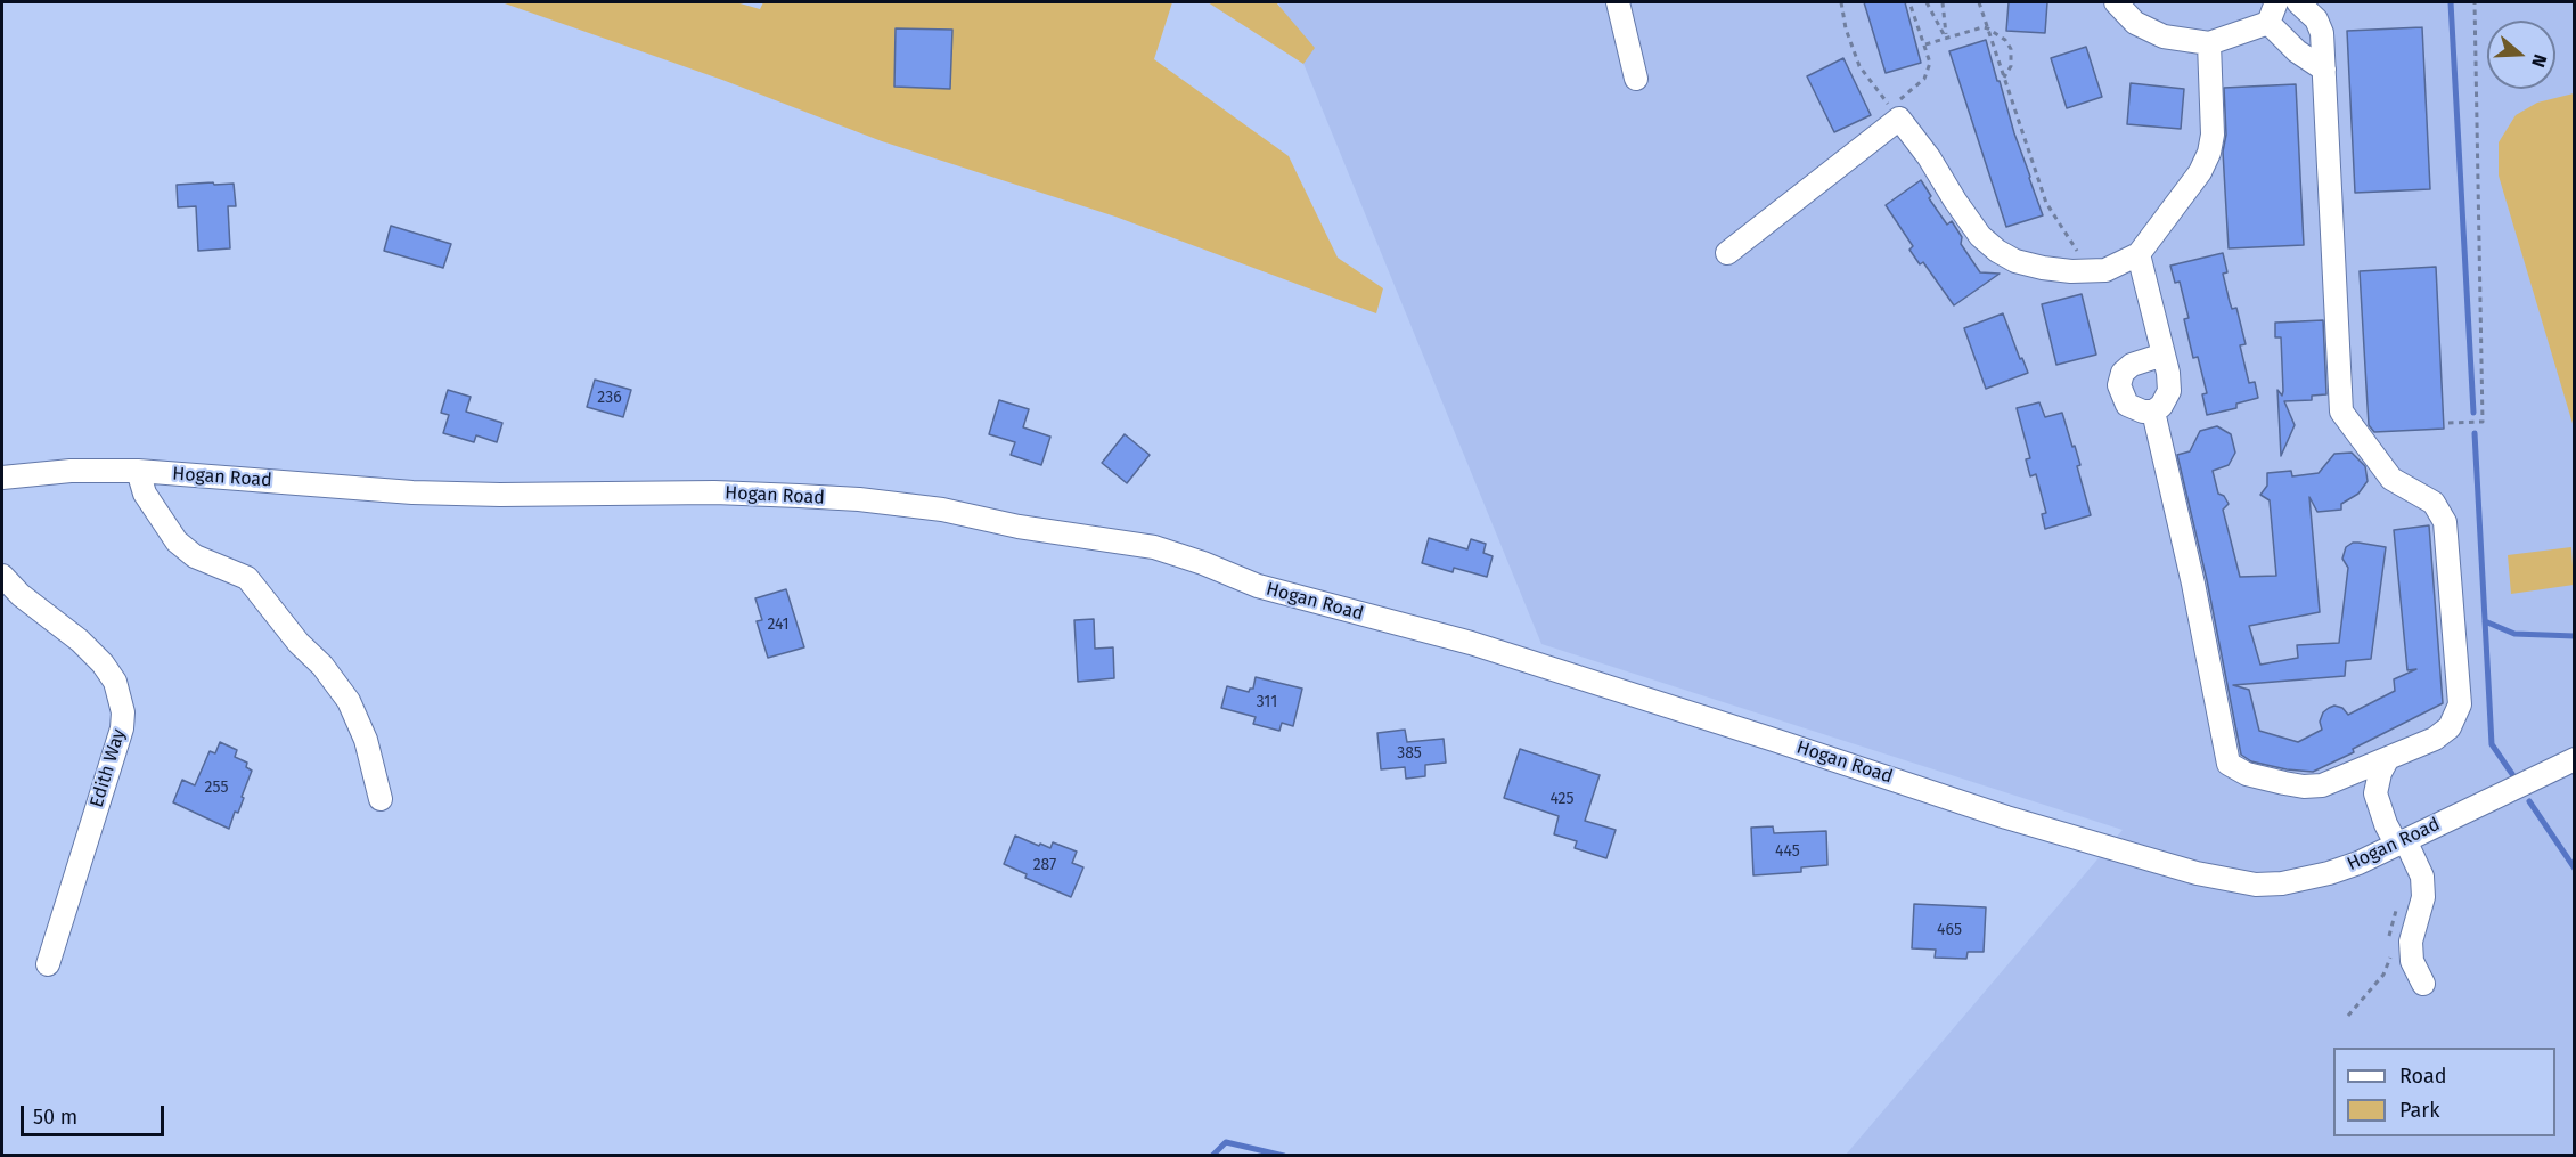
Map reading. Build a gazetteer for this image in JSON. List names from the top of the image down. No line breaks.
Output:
{"streets":{"street":["Hogan Road","Edith Way"]},"house_numbers":["236","241","311","385","255","425","445","287","465"],"legend":["Road","Park"],"scale_bar":"50 m","north":"right"}
